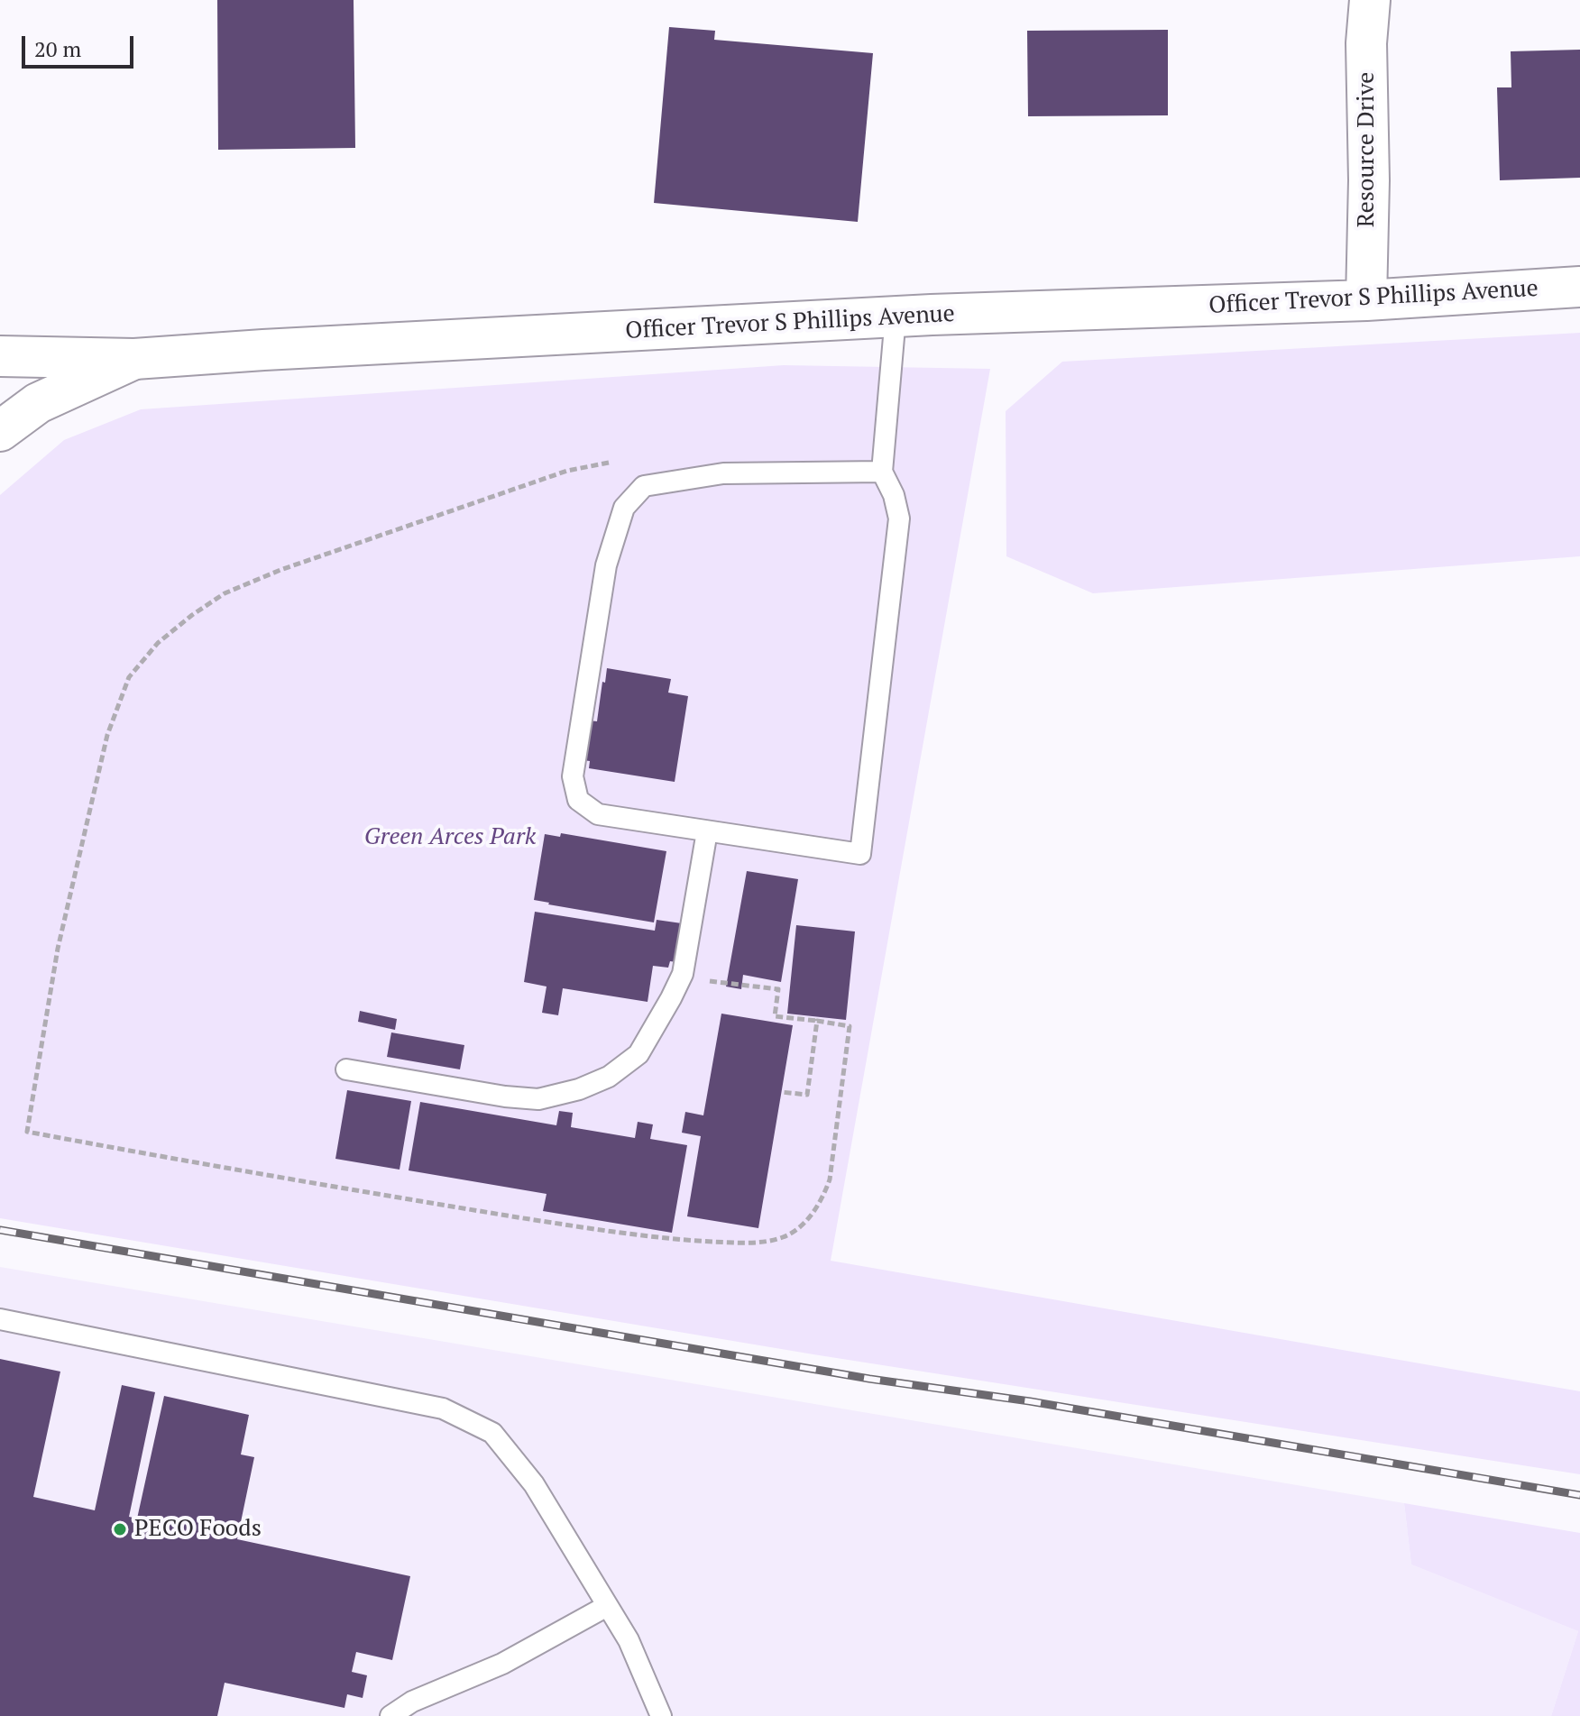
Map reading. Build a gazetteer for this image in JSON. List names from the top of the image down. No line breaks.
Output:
{"streets":{"street":["Resource Drive","Officer Trevor S Phillips Avenue"]},"crossings":[["Resource Drive","Officer Trevor S Phillips Avenue"]],"parks":["Green Arces Park"],"places":["PECO Foods"],"scale_bar":"20 m"}
